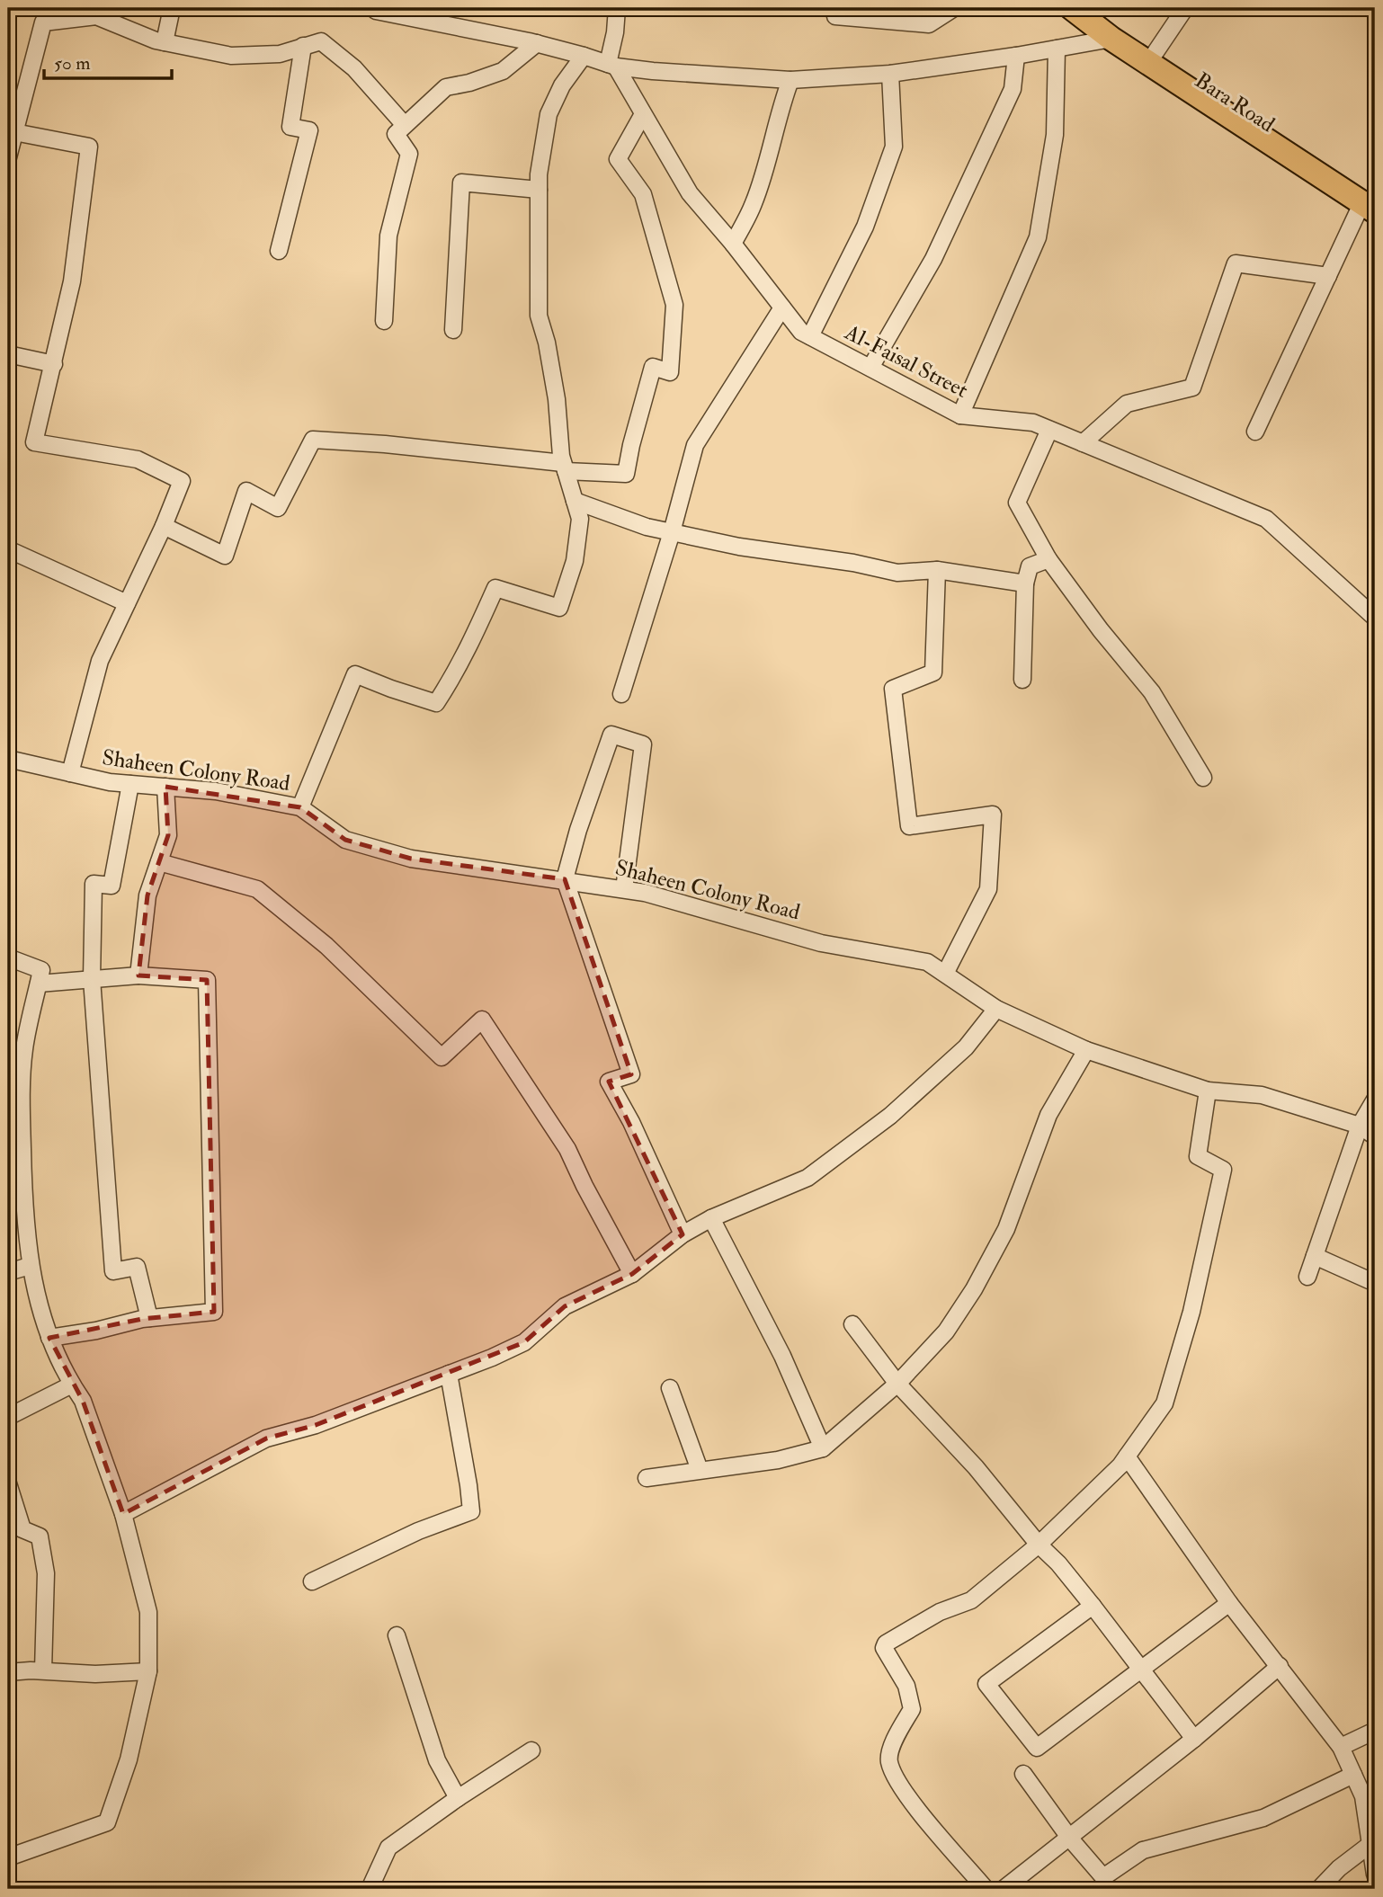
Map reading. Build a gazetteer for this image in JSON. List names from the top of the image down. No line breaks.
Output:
{"streets":{"main road":["Bara Road"],"street":["Al-Faisal Street","Shaheen Colony Road"]},"scale_bar":"50 m"}
